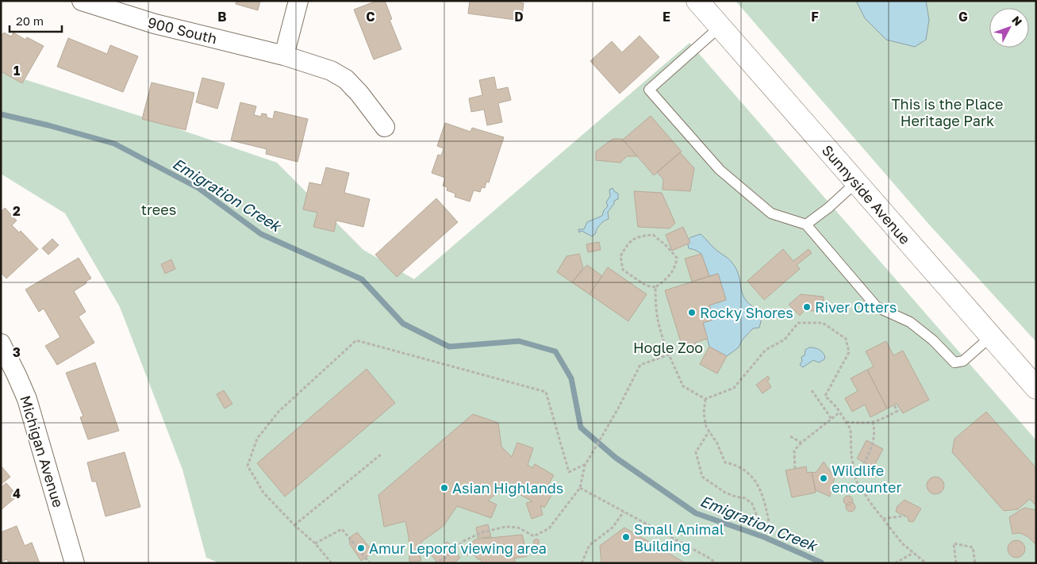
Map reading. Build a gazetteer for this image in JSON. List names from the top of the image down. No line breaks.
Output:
{"streets":{"main road":["Sunnyside Avenue"],"street":["900 South","Michigan Avenue"]},"water":["Emigration Creek"],"parks":["This is the Place Heritage Park","trees","Hogle Zoo"],"places":["River Otters","Rocky Shores","Wildlife encounter","Asian Highlands","Small Animal Building","Amur Lepord viewing area"],"scale_bar":"20 m","north":"top right","grid":{"columns":["B","C","D","E","F","G"],"rows":["1","2","3","4"]}}
